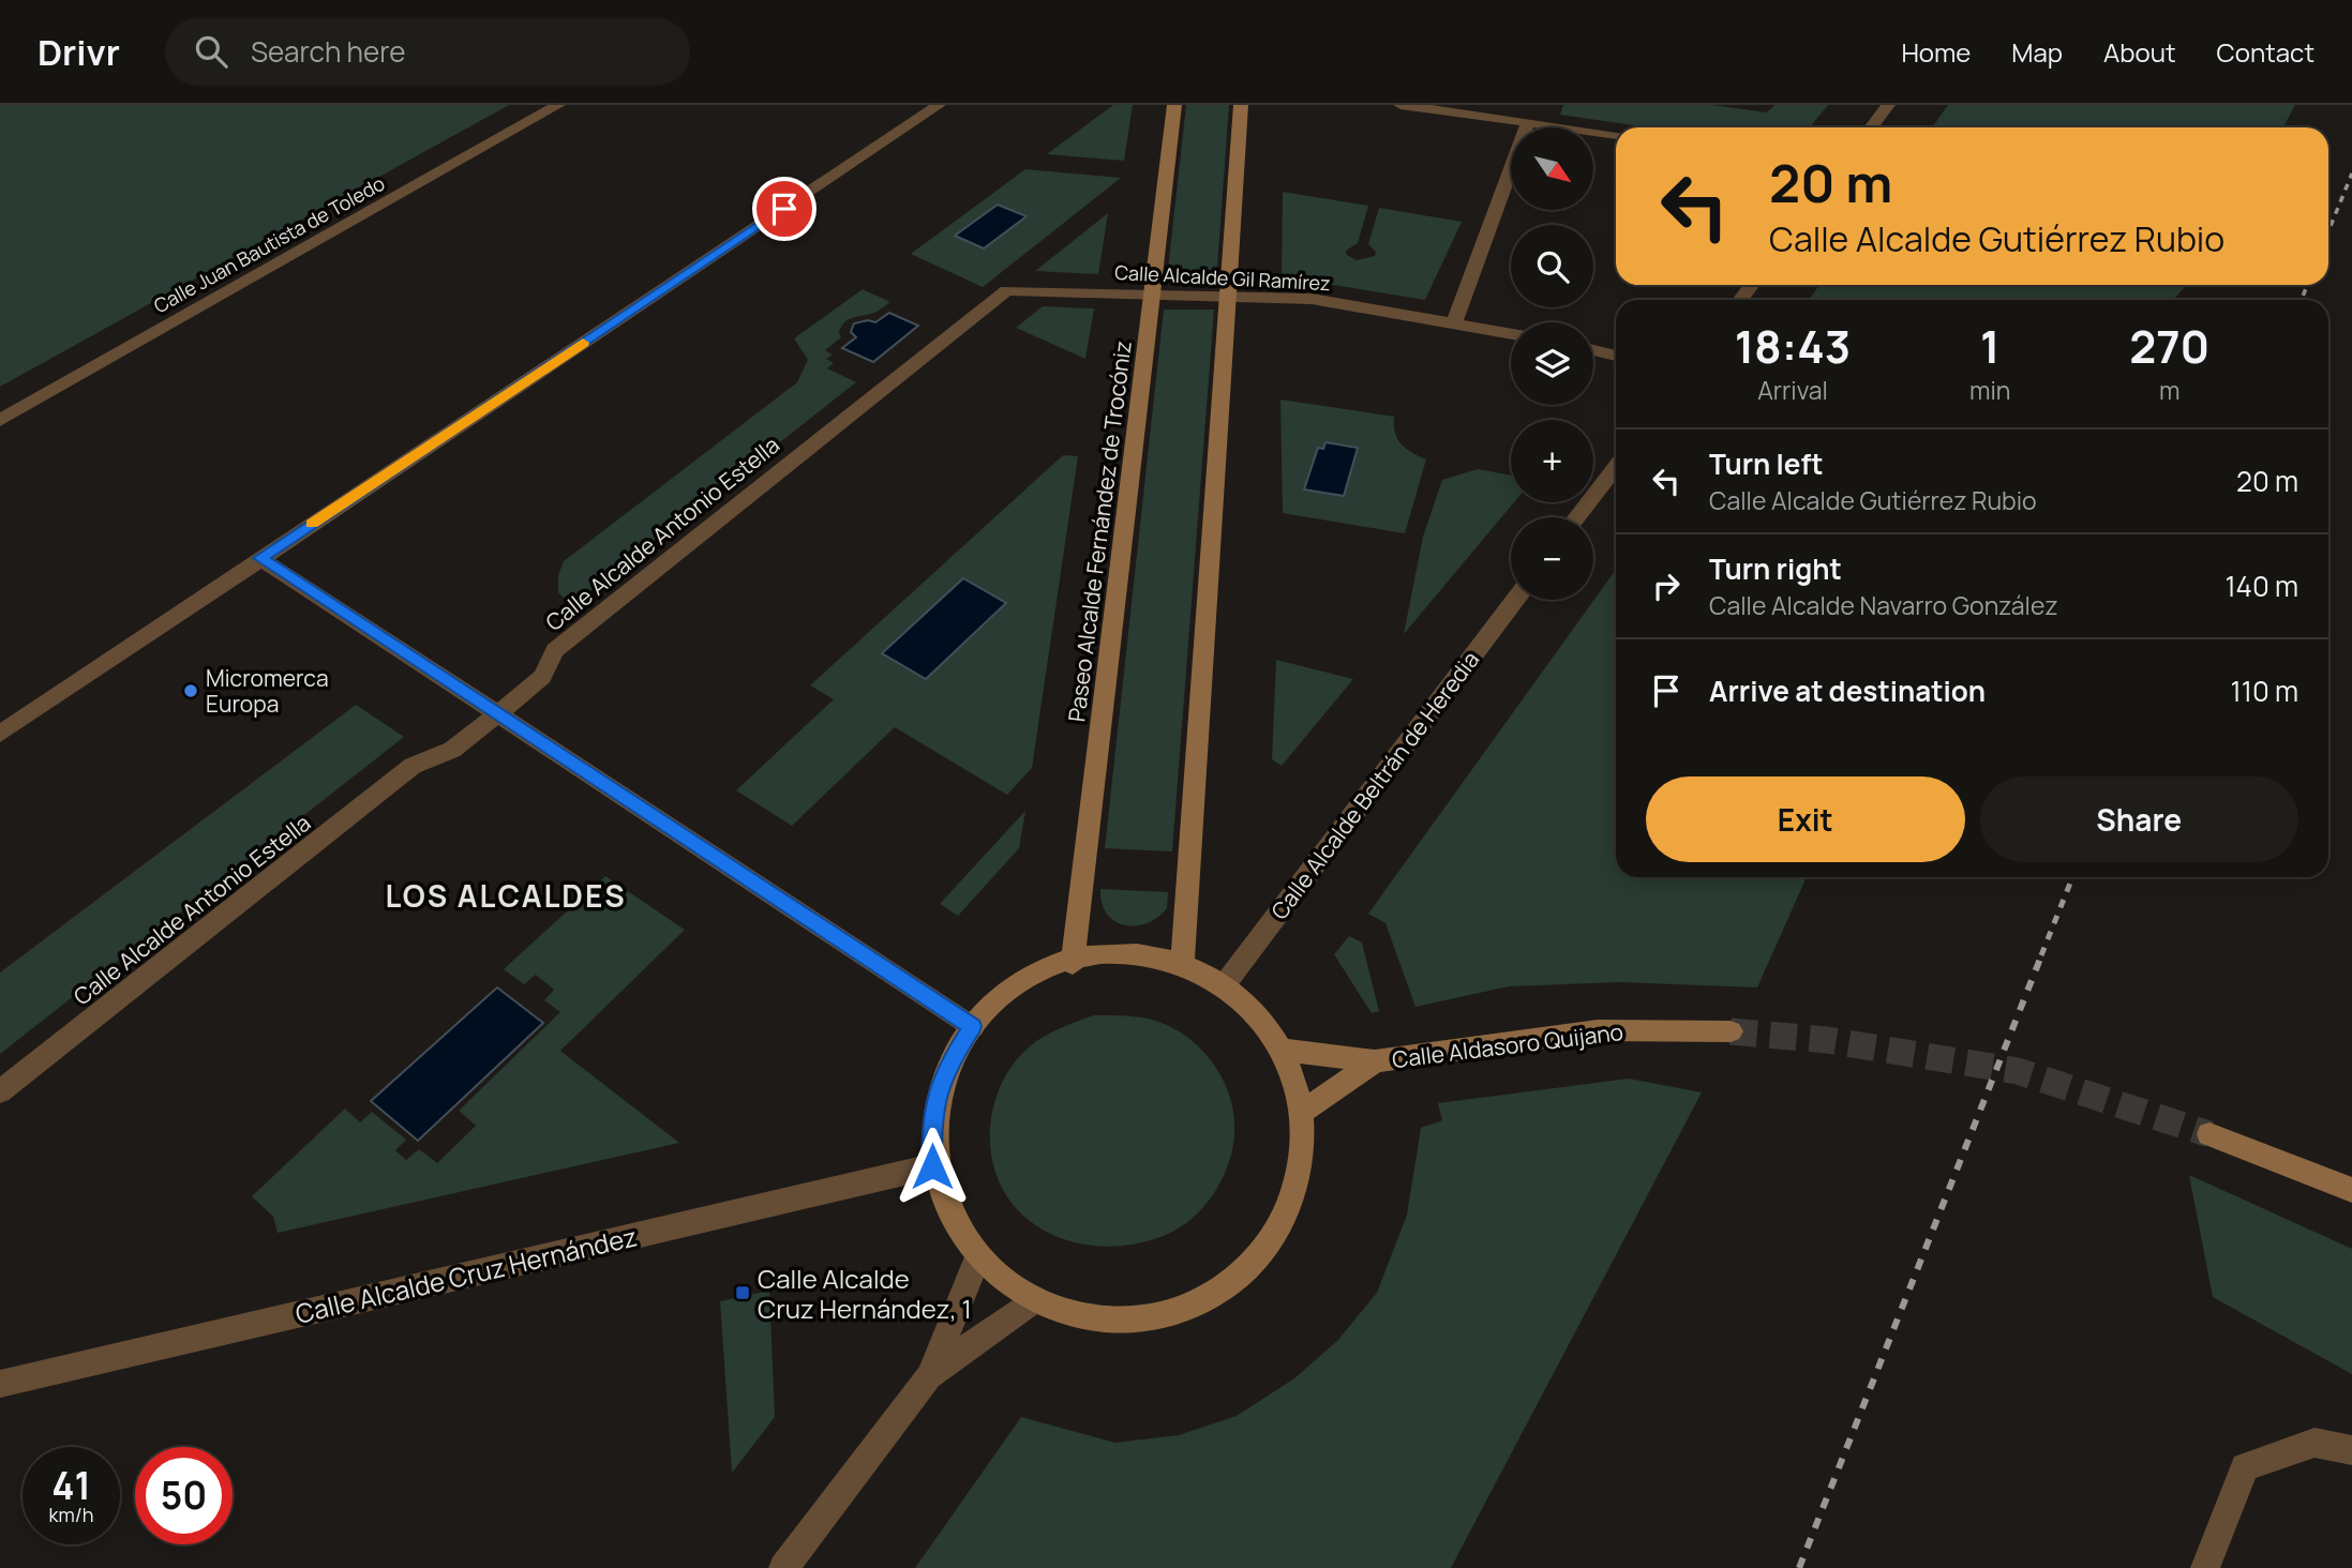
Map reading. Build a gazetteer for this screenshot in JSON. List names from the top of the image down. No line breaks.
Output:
{"streets":{"main road":["Paseo Alcalde Fernández de Trocóniz","Calle Aldasoro Quijano"],"street":["Calle Juan Bautista de Toledo","Calle Alcalde Gil Ramírez","Calle Alcalde Antonio Estella","Calle Alcalde Beltrán de Heredia","Calle Alcalde Cruz Hernández"]},"crossings":[["Calle Alcalde Gil Ramírez","Paseo Alcalde Fernández de Trocóniz"],["Calle Alcalde Gil Ramírez","Calle Alcalde Antonio Estella"]],"districts":["LOS ALCALDES"],"places":{"other":["Micromerca Europa"],"transit":["Calle Alcalde Cruz Hernández, 1"]},"north":"bottom right","page":{"header":"Drivr","search":"Search here","nav":["Home","Map","About","Contact"],"map_buttons":["+","−"],"turn":["20 m","Calle Alcalde Gutiérrez Rubio"],"eta":["18:43","Arrival","1","min","270","m"],"list":[{"name":"Turn left","note":"Calle Alcalde Gutiérrez Rubio","value":"20 m"},{"name":"Turn right","note":"Calle Alcalde Navarro González","value":"140 m"},{"name":"Arrive at destination","value":"110 m"}],"buttons":["Exit","Share"],"speed":"41 km/h","limit":"50"}}
